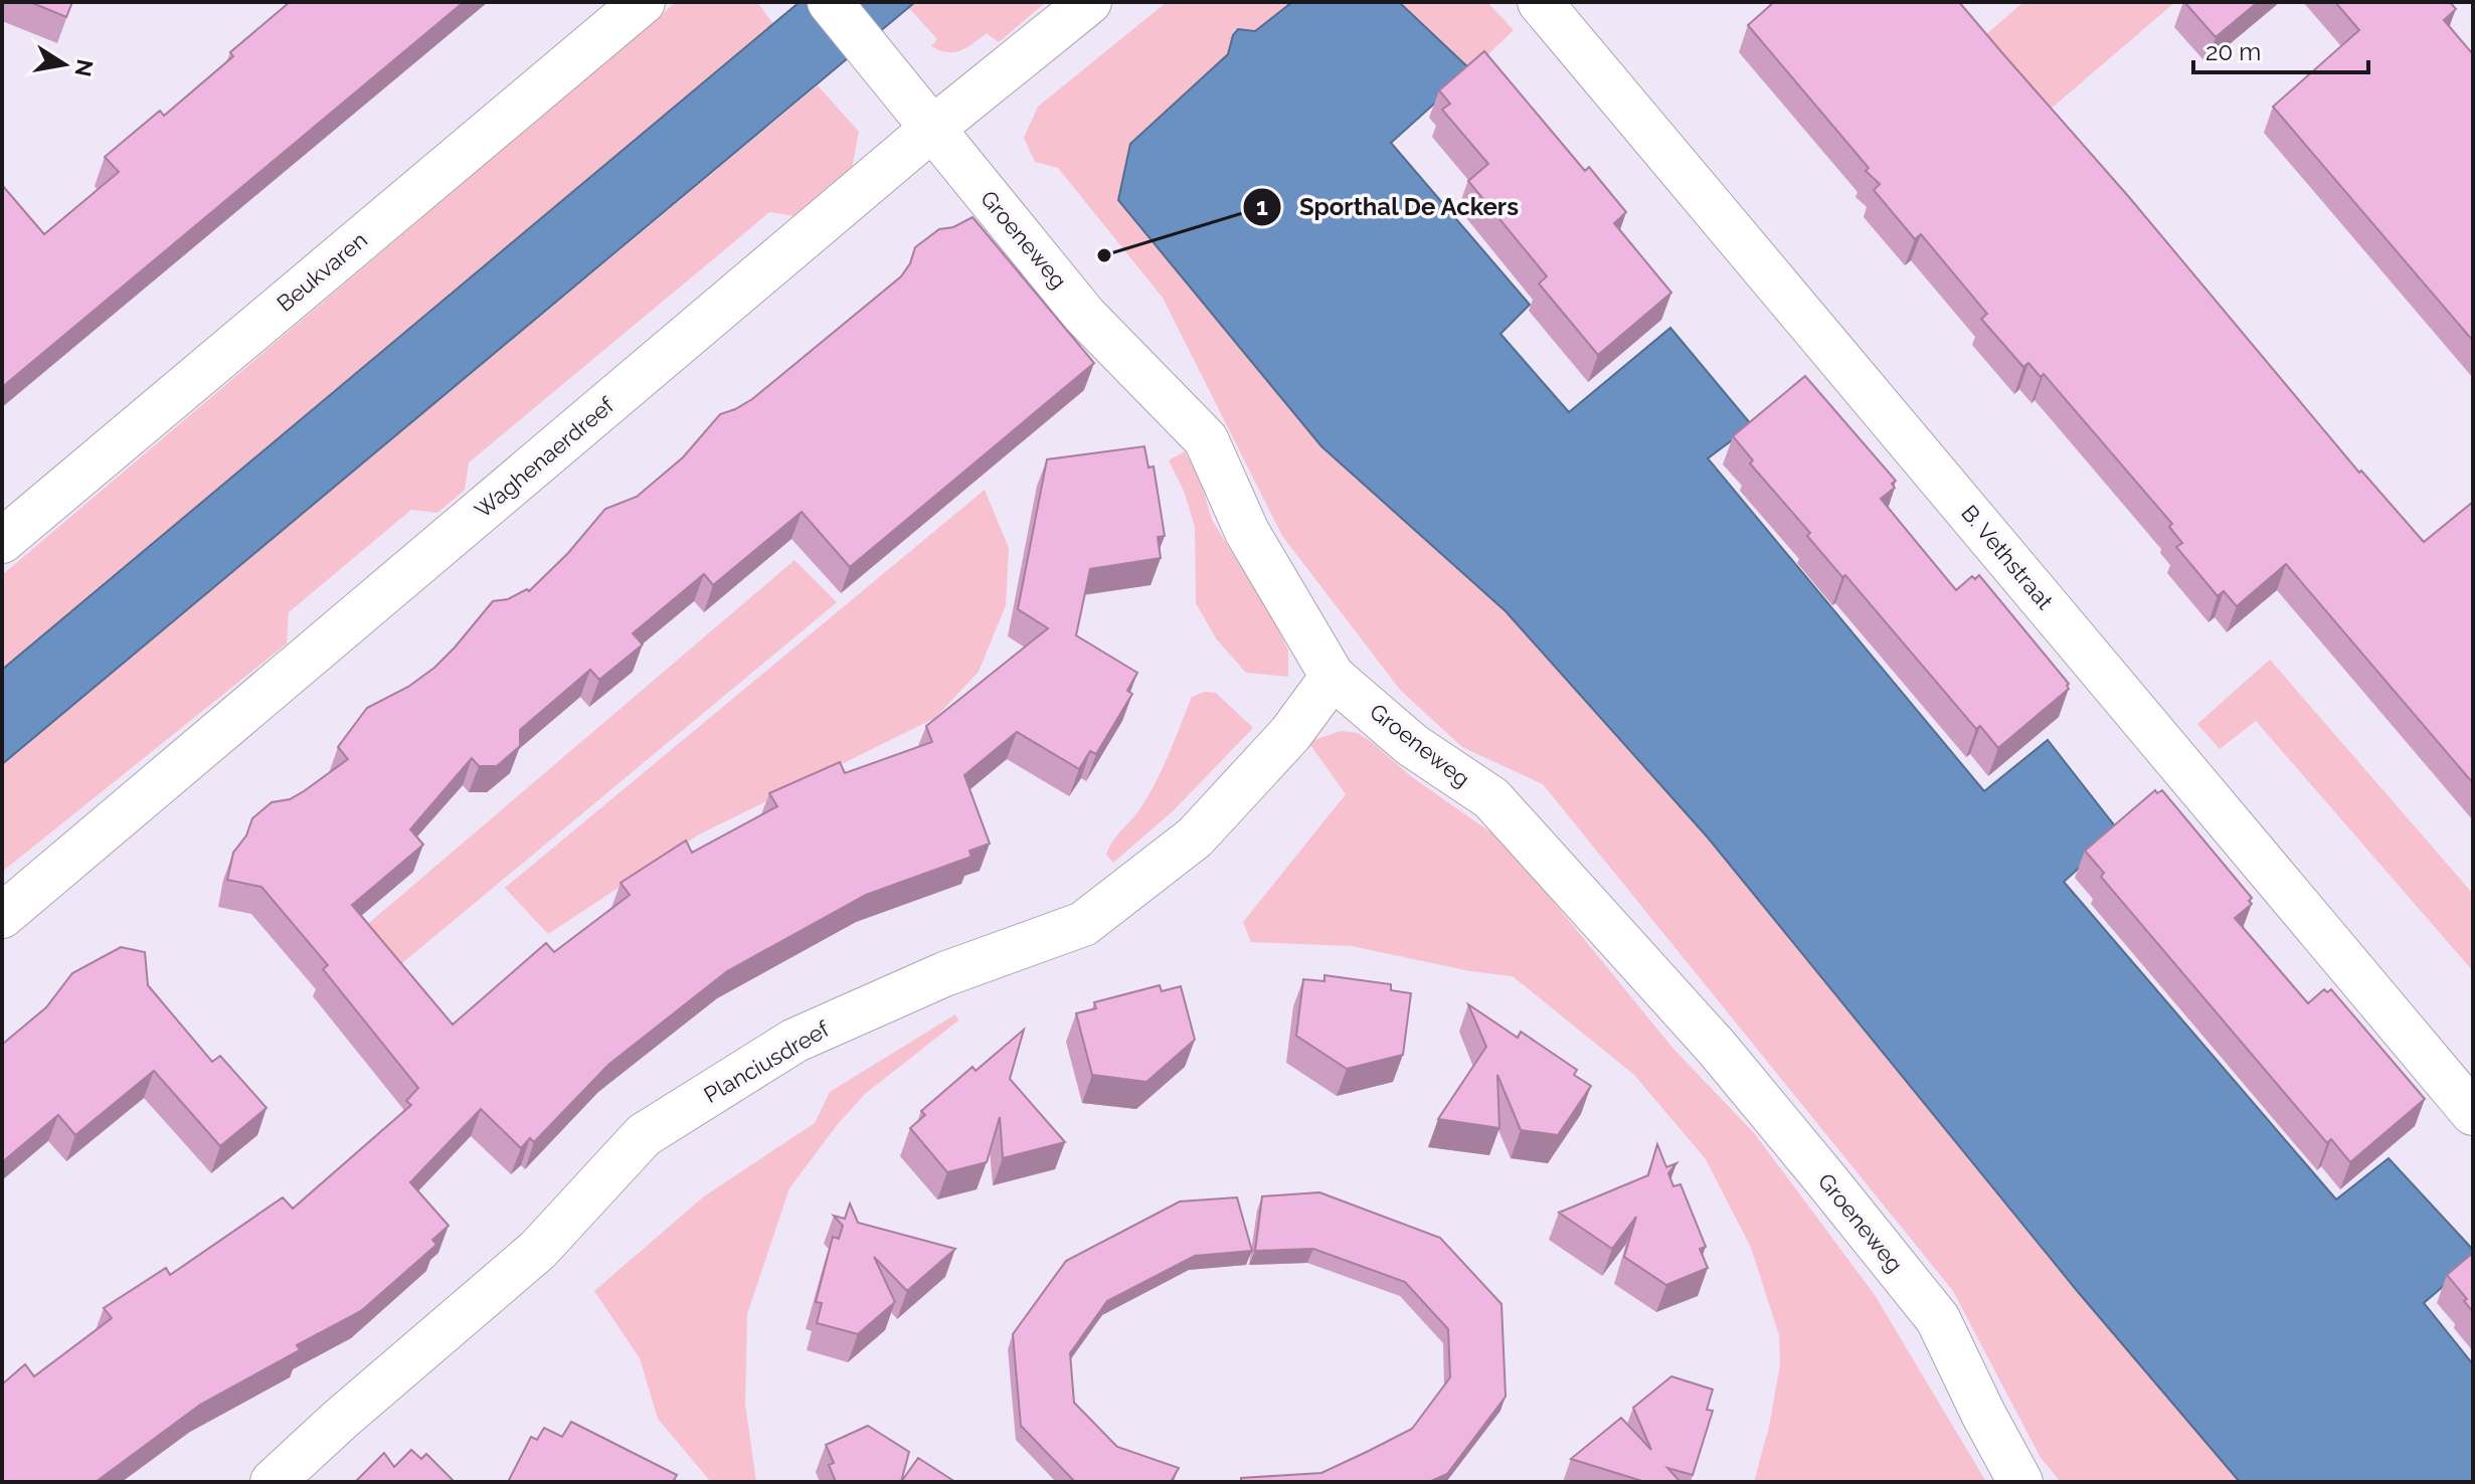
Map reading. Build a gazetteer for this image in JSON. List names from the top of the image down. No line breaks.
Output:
{"streets":{"street":["Groeneweg","Beukvaren","Waghenaerdreef","B. Vethstraat","Planciusdreef"]},"crossings":[["Groeneweg","Waghenaerdreef"],["Groeneweg","Planciusdreef"]],"places":["Sporthal De Ackers"],"scale_bar":"20 m","north":"right"}
